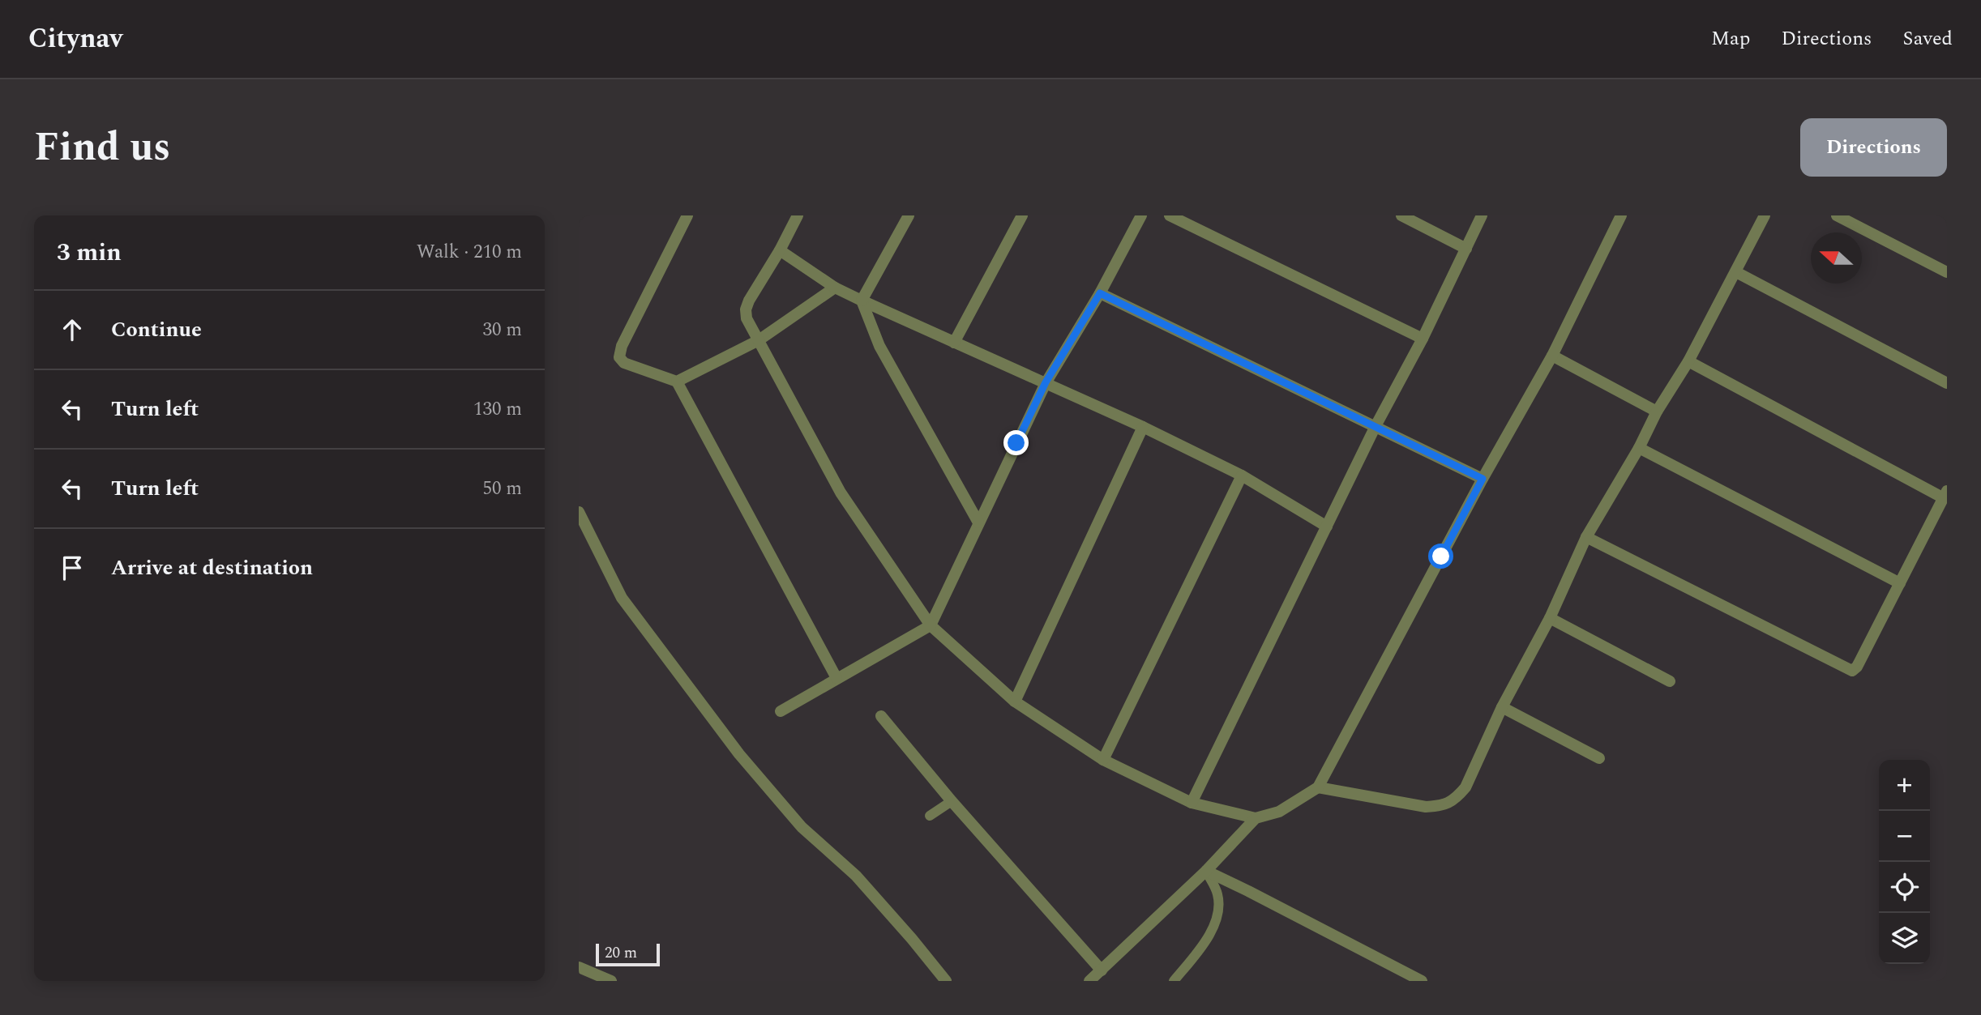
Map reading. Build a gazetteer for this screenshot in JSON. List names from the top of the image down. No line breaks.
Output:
{"scale_bar":"20 m","north":"left","page":{"header":"Citynav","nav":["Map","Directions","Saved"],"title":"Find us","buttons":"Directions","heading":["3 min","Walk · 210 m"],"list":[["Continue","30 m"],["Turn left","130 m"],["Turn left","50 m"],"Arrive at destination"],"map_buttons":["+","−"],"scale":"20 m"}}
